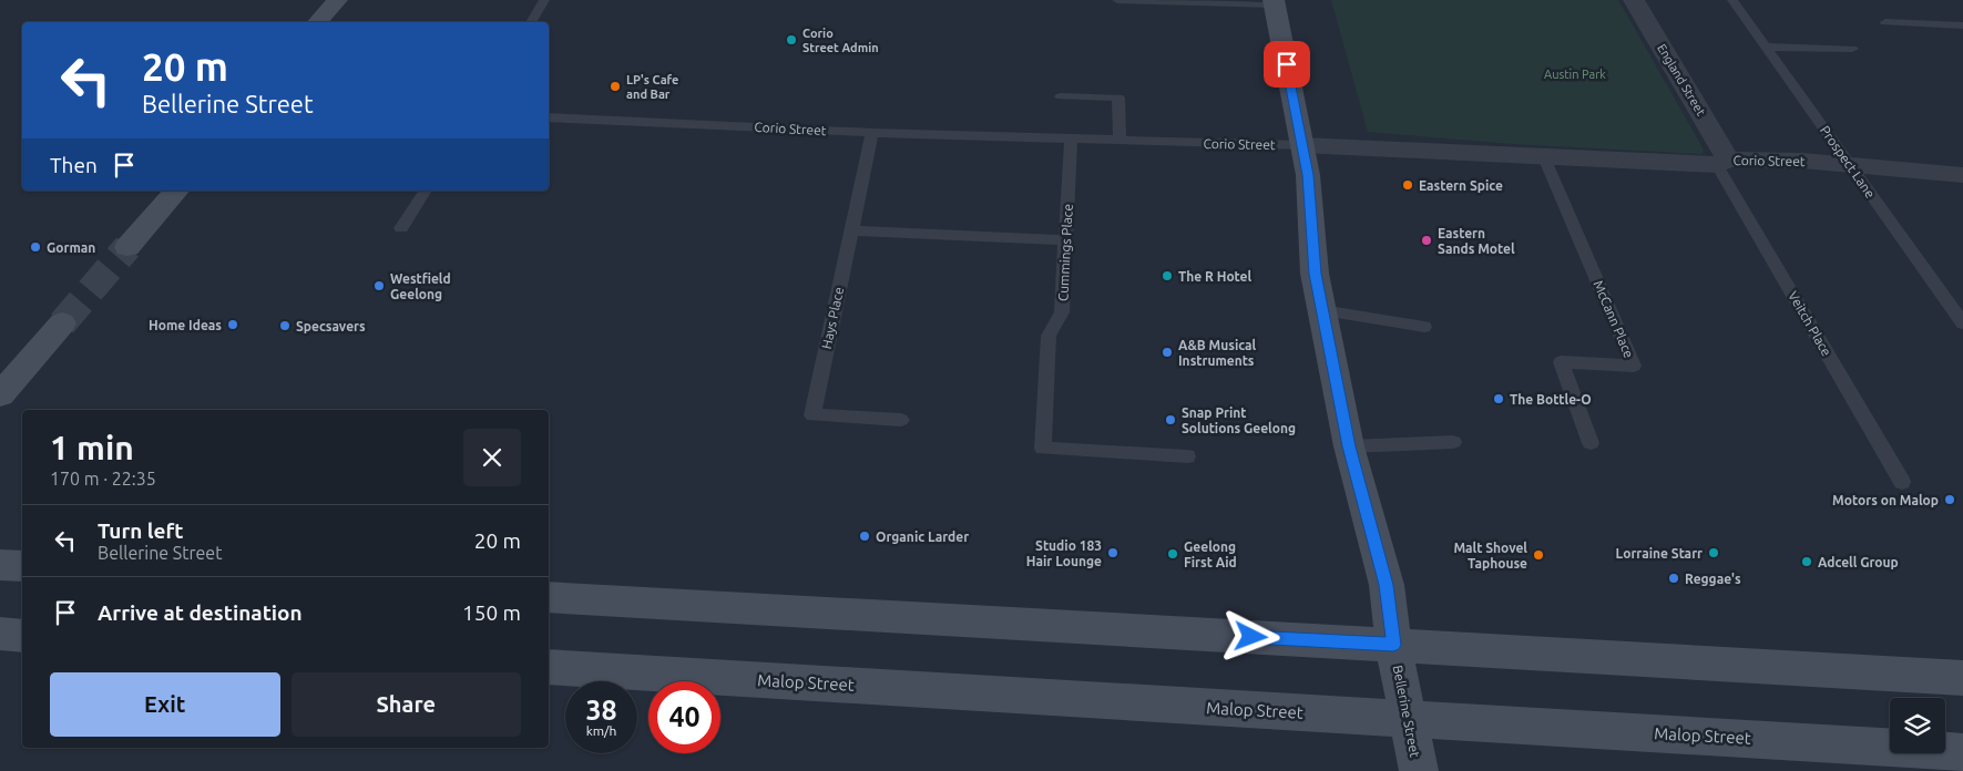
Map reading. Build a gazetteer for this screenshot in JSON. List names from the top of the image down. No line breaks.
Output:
{"streets":{"street":["England Street","Corio Street","Malop Street","Bellerine Street"],"lane":["Prospect Lane","Cummings Place","Hays Place","McCann Place","Veitch Place"]},"crossings":[["England Street","Corio Street"],["England Street","Veitch Place"],["Corio Street","Prospect Lane"],["Corio Street","Cummings Place"],["Corio Street","Hays Place"],["Corio Street","McCann Place"],["Corio Street","Veitch Place"],["Corio Street","Bellerine Street"],["Malop Street","Bellerine Street"]],"parks":["Austin Park"],"places":["Corio Street Admin","LP's Cafe and Bar","Eastern Spice","Eastern Sands Motel","Gorman","The R Hotel","Westfield Geelong","Home Ideas","Specsavers","A&B Musical Instruments","The Bottle-O","Snap Print Solutions Geelong","Motors on Malop","Organic Larder","Studio 183 Hair Lounge","Lorraine Starr","Geelong First Aid","Malt Shovel Taphouse","Adcell Group","Reggae's"],"page":{"turn":["20 m","Bellerine Street"],"then":"Then","heading":["1 min","170 m · 22:35"],"list":[{"name":"Turn left","note":"Bellerine Street","value":"20 m"},{"name":"Arrive at destination","value":"150 m"}],"buttons":["Exit","Share"],"speed":"38 km/h","limit":"40"}}
